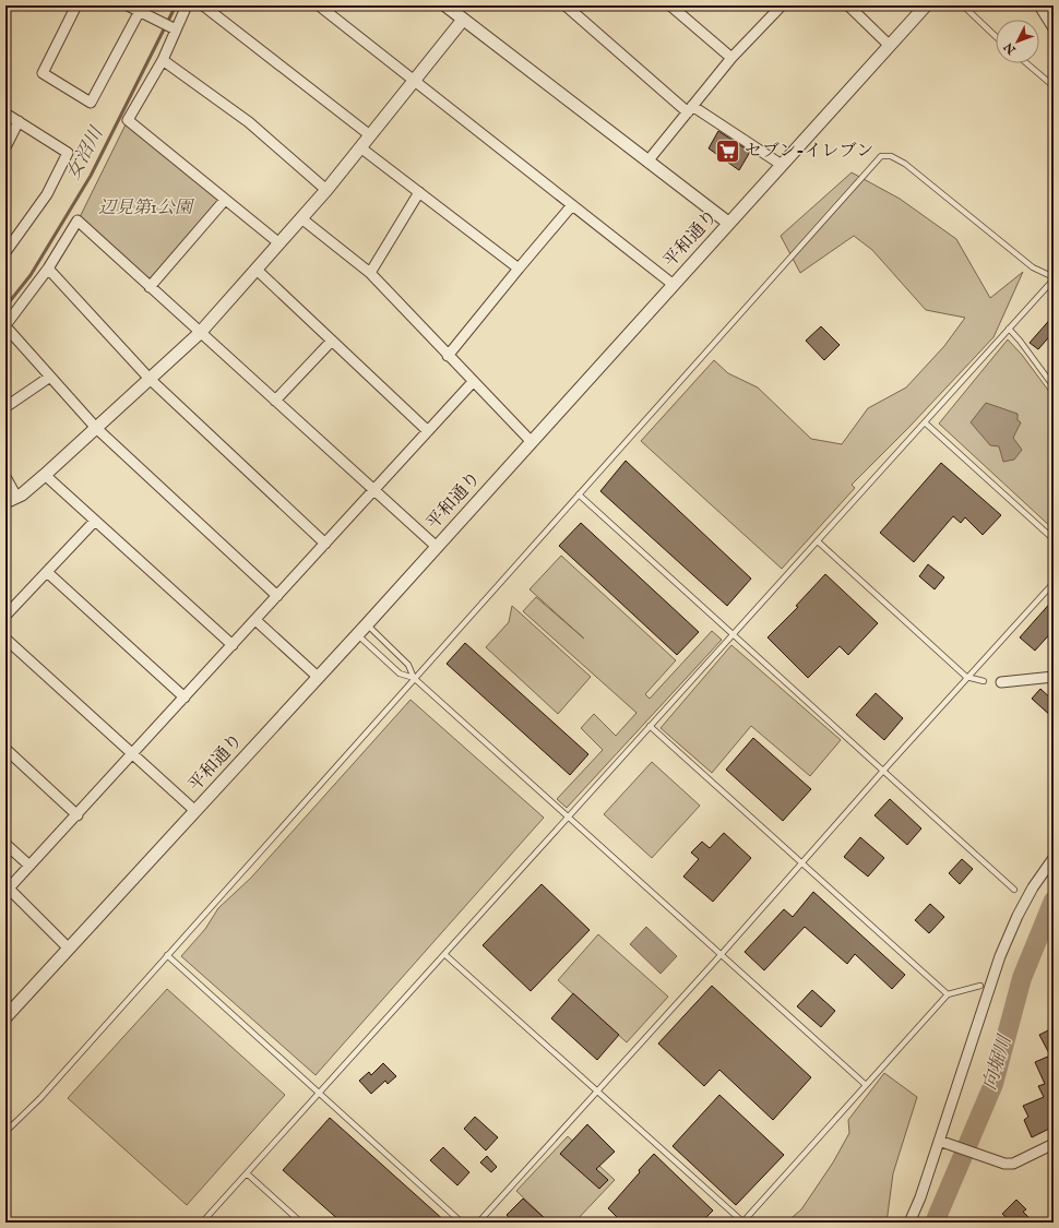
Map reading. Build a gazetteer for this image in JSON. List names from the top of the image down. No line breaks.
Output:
{"streets":{"street":["平和通り"]},"water":["女沼川","向堀川"],"parks":["辺見第1公園"],"places":{"supermarket":["セブン-イレブン"]},"north":"bottom left"}
